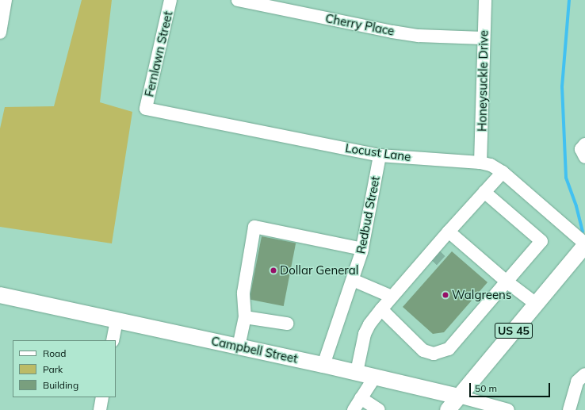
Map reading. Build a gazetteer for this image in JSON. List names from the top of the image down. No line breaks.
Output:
{"streets":{"main road":["US 45","Campbell Street"],"street":["Cherry Place","Fernlawn Street","Honeysuckle Drive","Locust Lane","Redbud Street"]},"crossings":[["Cherry Place","Honeysuckle Drive"],["Fernlawn Street","Locust Lane"],["Honeysuckle Drive","Locust Lane"],["Locust Lane","Redbud Street"],["Locust Lane","US 45"],["Redbud Street","Campbell Street"],["US 45","Campbell Street"]],"places":["Dollar General","Walgreens"],"legend":["Road","Park","Building"],"scale_bar":"50 m"}
